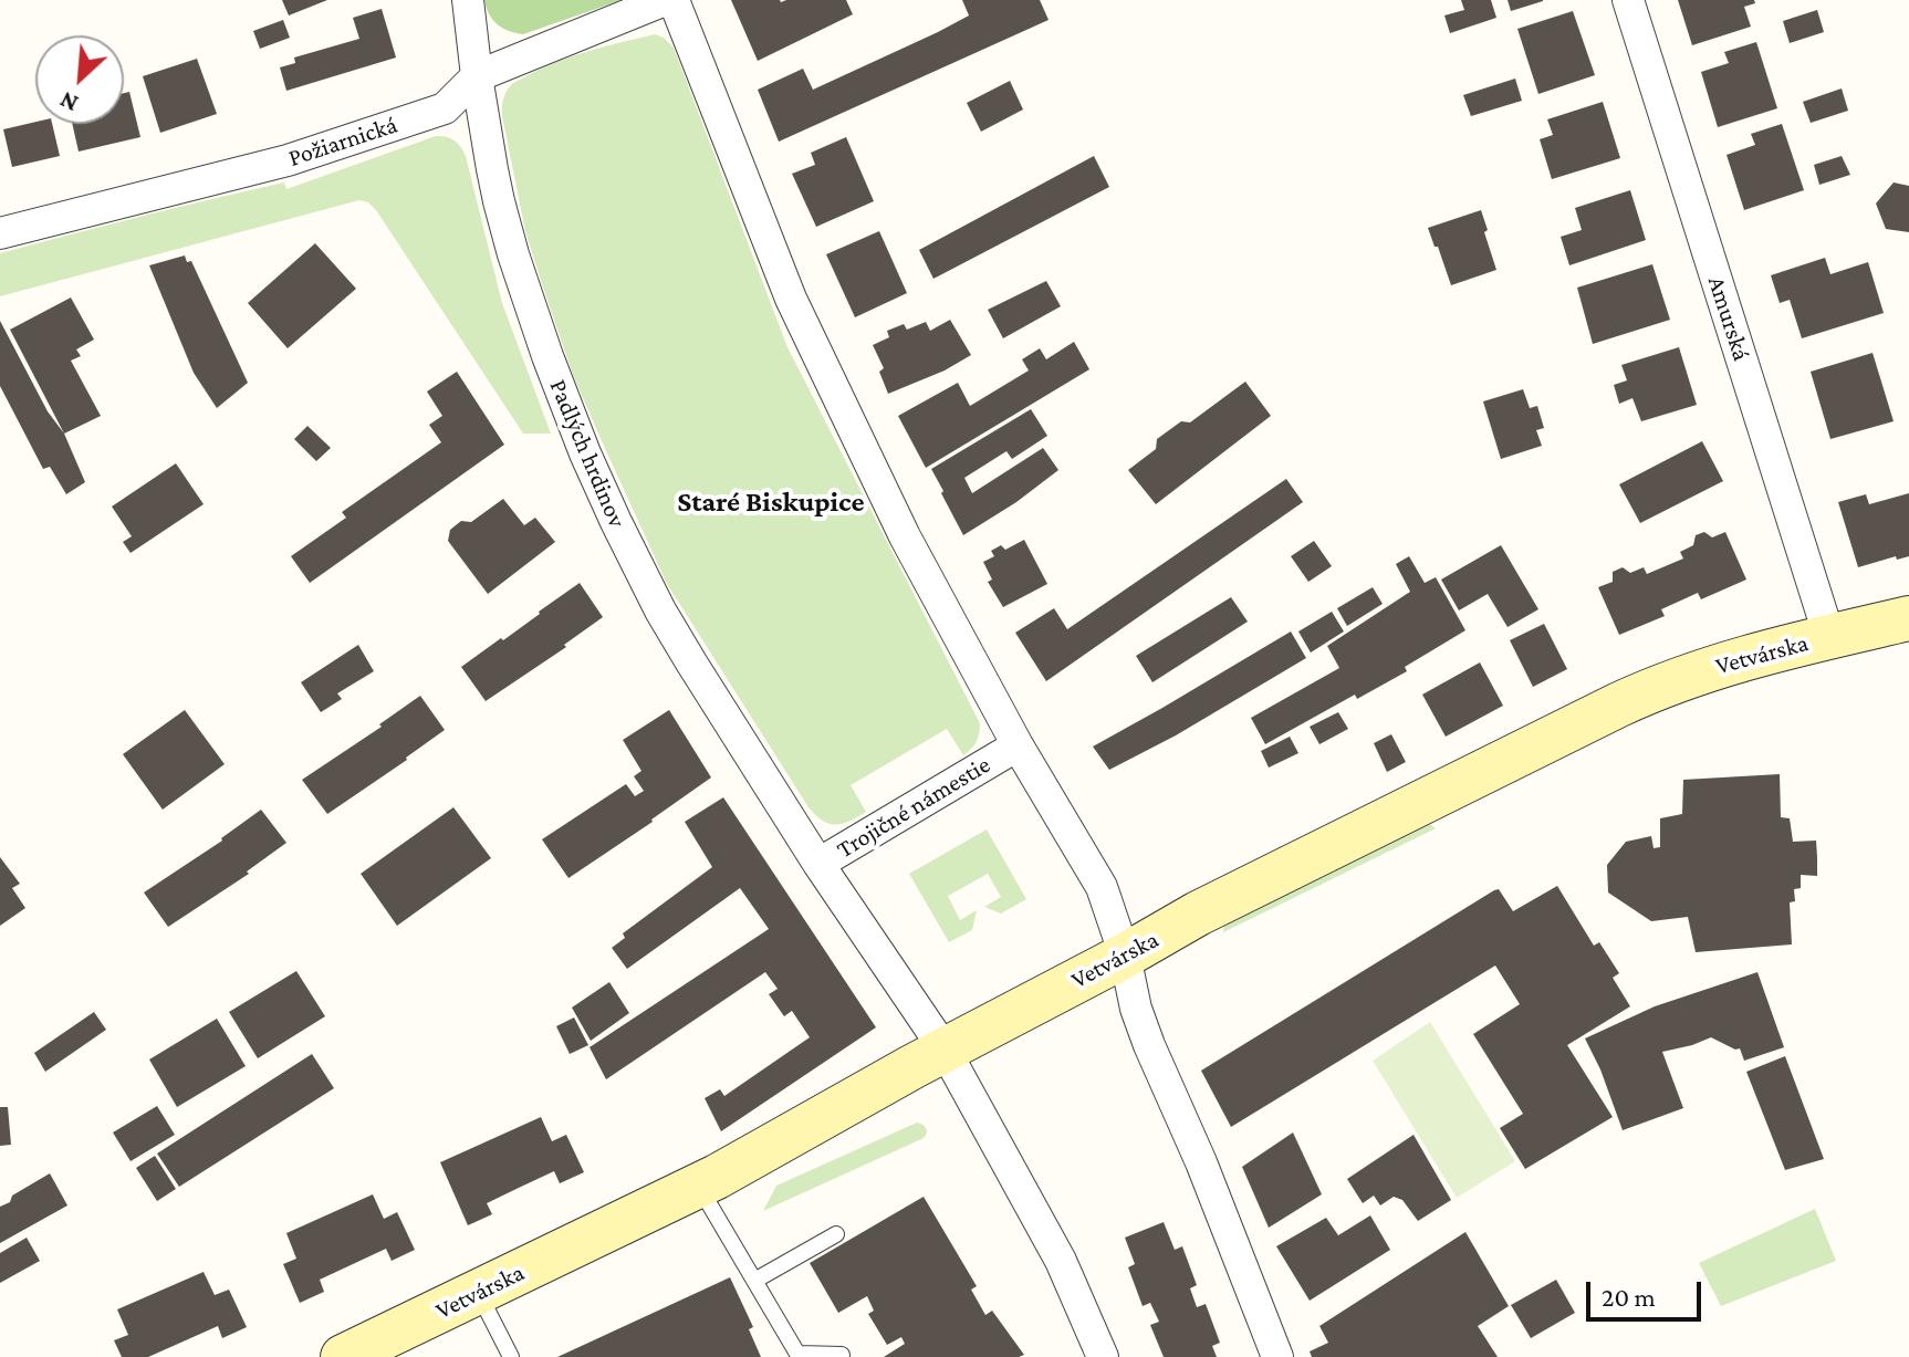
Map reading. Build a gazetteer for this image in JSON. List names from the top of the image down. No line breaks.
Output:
{"streets":{"street":["Požiarnická","Amurská","Padlých hrdinov","Vetvárska","Trojičné námestie"]},"crossings":[["Požiarnická","Padlých hrdinov"],["Amurská","Vetvárska"],["Padlých hrdinov","Trojičné námestie"],["Vetvárska","Trojičné námestie"]],"districts":["Staré Biskupice"],"scale_bar":"20 m","north":"bottom left"}
